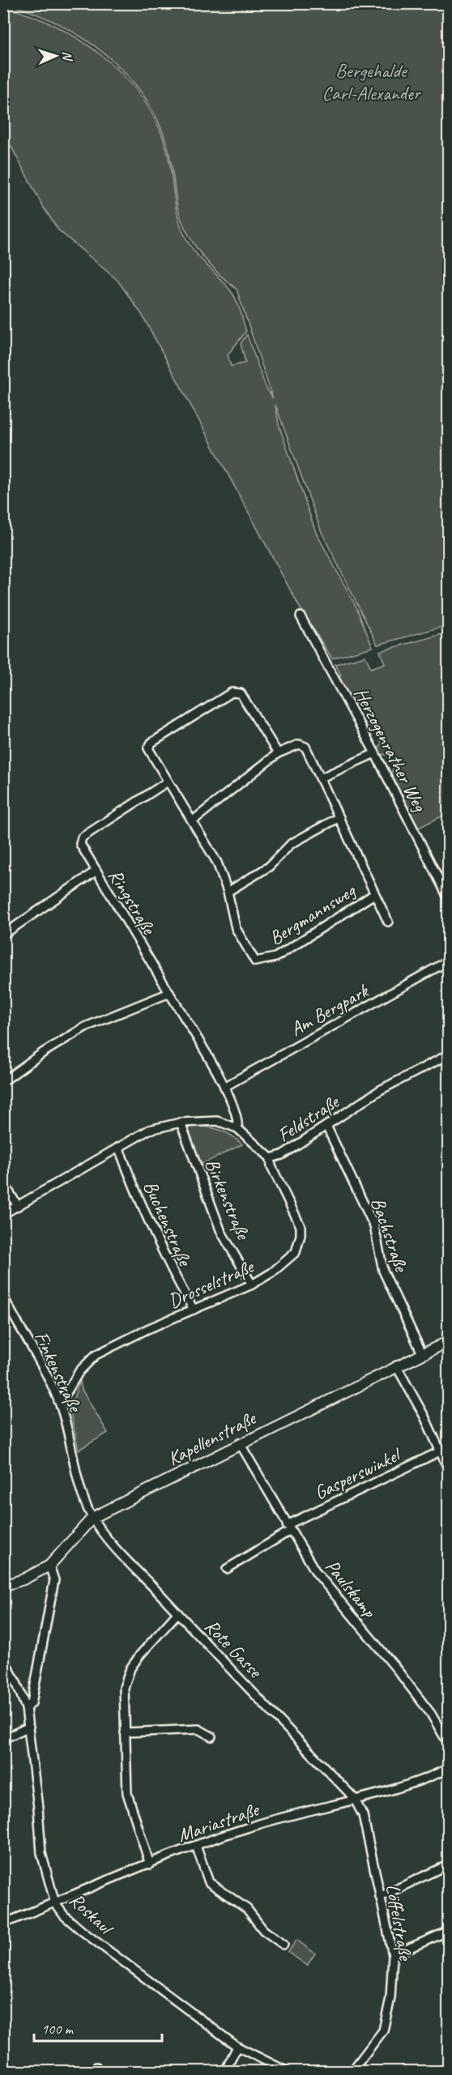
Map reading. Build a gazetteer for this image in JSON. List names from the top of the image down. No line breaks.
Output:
{"streets":{"street":["Herzogenrather Weg","Ringstraße","Bergmannsweg","Am Bergpark","Feldstraße","Birkenstraße","Buchenstraße","Bachstraße","Drosselstraße","Finkenstraße","Kapellenstraße","Gasperswinkel","Paulskamp","Rote Gasse","Mariastraße","Roskaul","Löffelstraße"]},"crossings":[["Ringstraße","Am Bergpark"],["Ringstraße","Feldstraße"],["Feldstraße","Birkenstraße"],["Feldstraße","Buchenstraße"],["Feldstraße","Bachstraße"],["Feldstraße","Drosselstraße"],["Birkenstraße","Drosselstraße"],["Buchenstraße","Drosselstraße"],["Bachstraße","Kapellenstraße"],["Drosselstraße","Finkenstraße"],["Finkenstraße","Kapellenstraße"],["Finkenstraße","Rote Gasse"],["Kapellenstraße","Paulskamp"],["Kapellenstraße","Rote Gasse"],["Gasperswinkel","Paulskamp"],["Rote Gasse","Mariastraße"],["Rote Gasse","Löffelstraße"],["Mariastraße","Roskaul"],["Mariastraße","Löffelstraße"]],"parks":["Bergehalde Carl-Alexander"],"scale_bar":"100 m","north":"right"}
